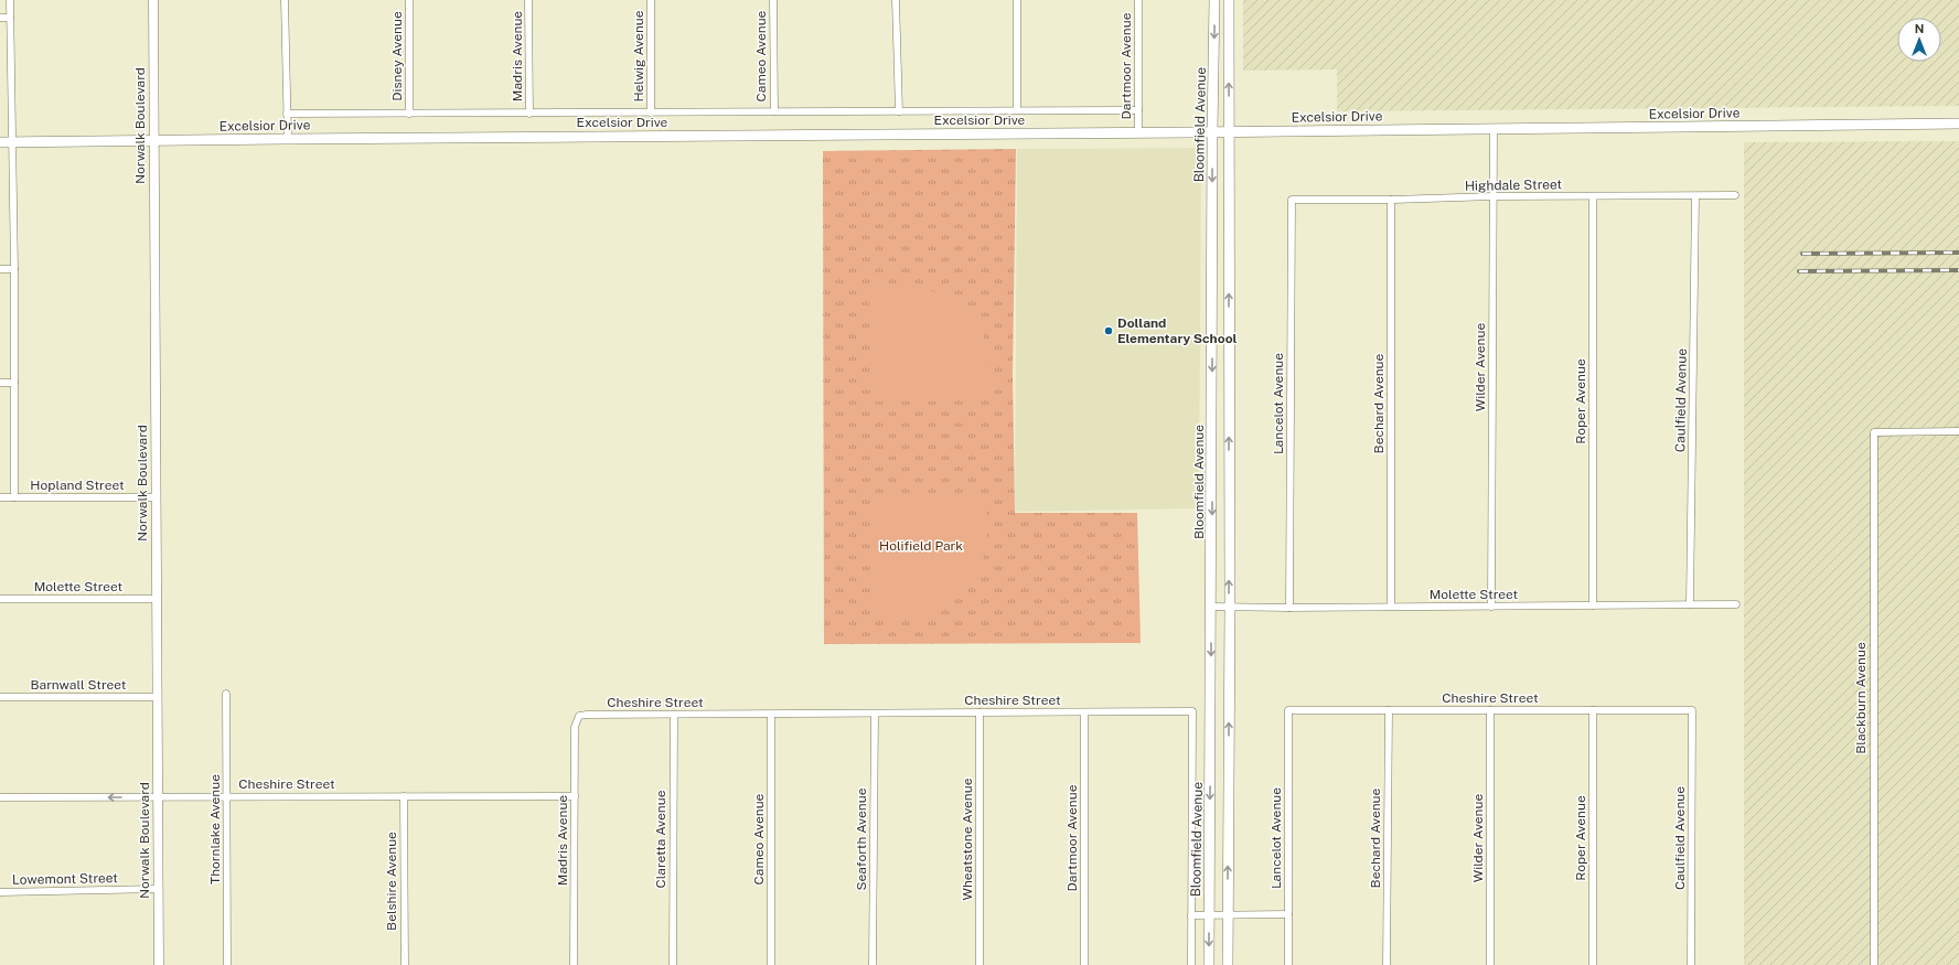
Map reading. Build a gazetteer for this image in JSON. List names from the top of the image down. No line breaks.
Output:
{"streets":{"main road":["Excelsior Drive","Bloomfield Avenue"],"street":["Disney Avenue","Madris Avenue","Helwig Avenue","Cameo Avenue","Dartmoor Avenue","Norwalk Boulevard","Highdale Street","Wilder Avenue","Caulfield Avenue","Roper Avenue","Lancelot Avenue","Bechard Avenue","Hopland Street","Molette Street","Barnwall Street","Cheshire Street","Blackburn Avenue","Thornlake Avenue","Claretta Avenue","Seaforth Avenue","Wheatstone Avenue","Lowemont Street","Belshire Avenue"]},"crossings":[["Disney Avenue","Excelsior Drive"],["Madris Avenue","Excelsior Drive"],["Madris Avenue","Cheshire Street"],["Helwig Avenue","Excelsior Drive"],["Cameo Avenue","Excelsior Drive"],["Cameo Avenue","Cheshire Street"],["Dartmoor Avenue","Excelsior Drive"],["Dartmoor Avenue","Cheshire Street"],["Excelsior Drive","Bloomfield Avenue"],["Excelsior Drive","Norwalk Boulevard"],["Excelsior Drive","Wilder Avenue"],["Bloomfield Avenue","Molette Street"],["Norwalk Boulevard","Hopland Street"],["Norwalk Boulevard","Molette Street"],["Norwalk Boulevard","Barnwall Street"],["Norwalk Boulevard","Cheshire Street"],["Norwalk Boulevard","Lowemont Street"],["Highdale Street","Wilder Avenue"],["Highdale Street","Caulfield Avenue"],["Highdale Street","Roper Avenue"],["Highdale Street","Lancelot Avenue"],["Highdale Street","Bechard Avenue"],["Wilder Avenue","Molette Street"],["Wilder Avenue","Cheshire Street"],["Caulfield Avenue","Molette Street"],["Caulfield Avenue","Cheshire Street"],["Roper Avenue","Molette Street"],["Roper Avenue","Cheshire Street"],["Lancelot Avenue","Molette Street"],["Lancelot Avenue","Cheshire Street"],["Bechard Avenue","Molette Street"],["Bechard Avenue","Cheshire Street"],["Cheshire Street","Thornlake Avenue"],["Cheshire Street","Claretta Avenue"],["Cheshire Street","Seaforth Avenue"],["Cheshire Street","Wheatstone Avenue"],["Cheshire Street","Belshire Avenue"]],"parks":["Holifield Park"],"places":["Dolland Elementary School"],"north":"top"}
